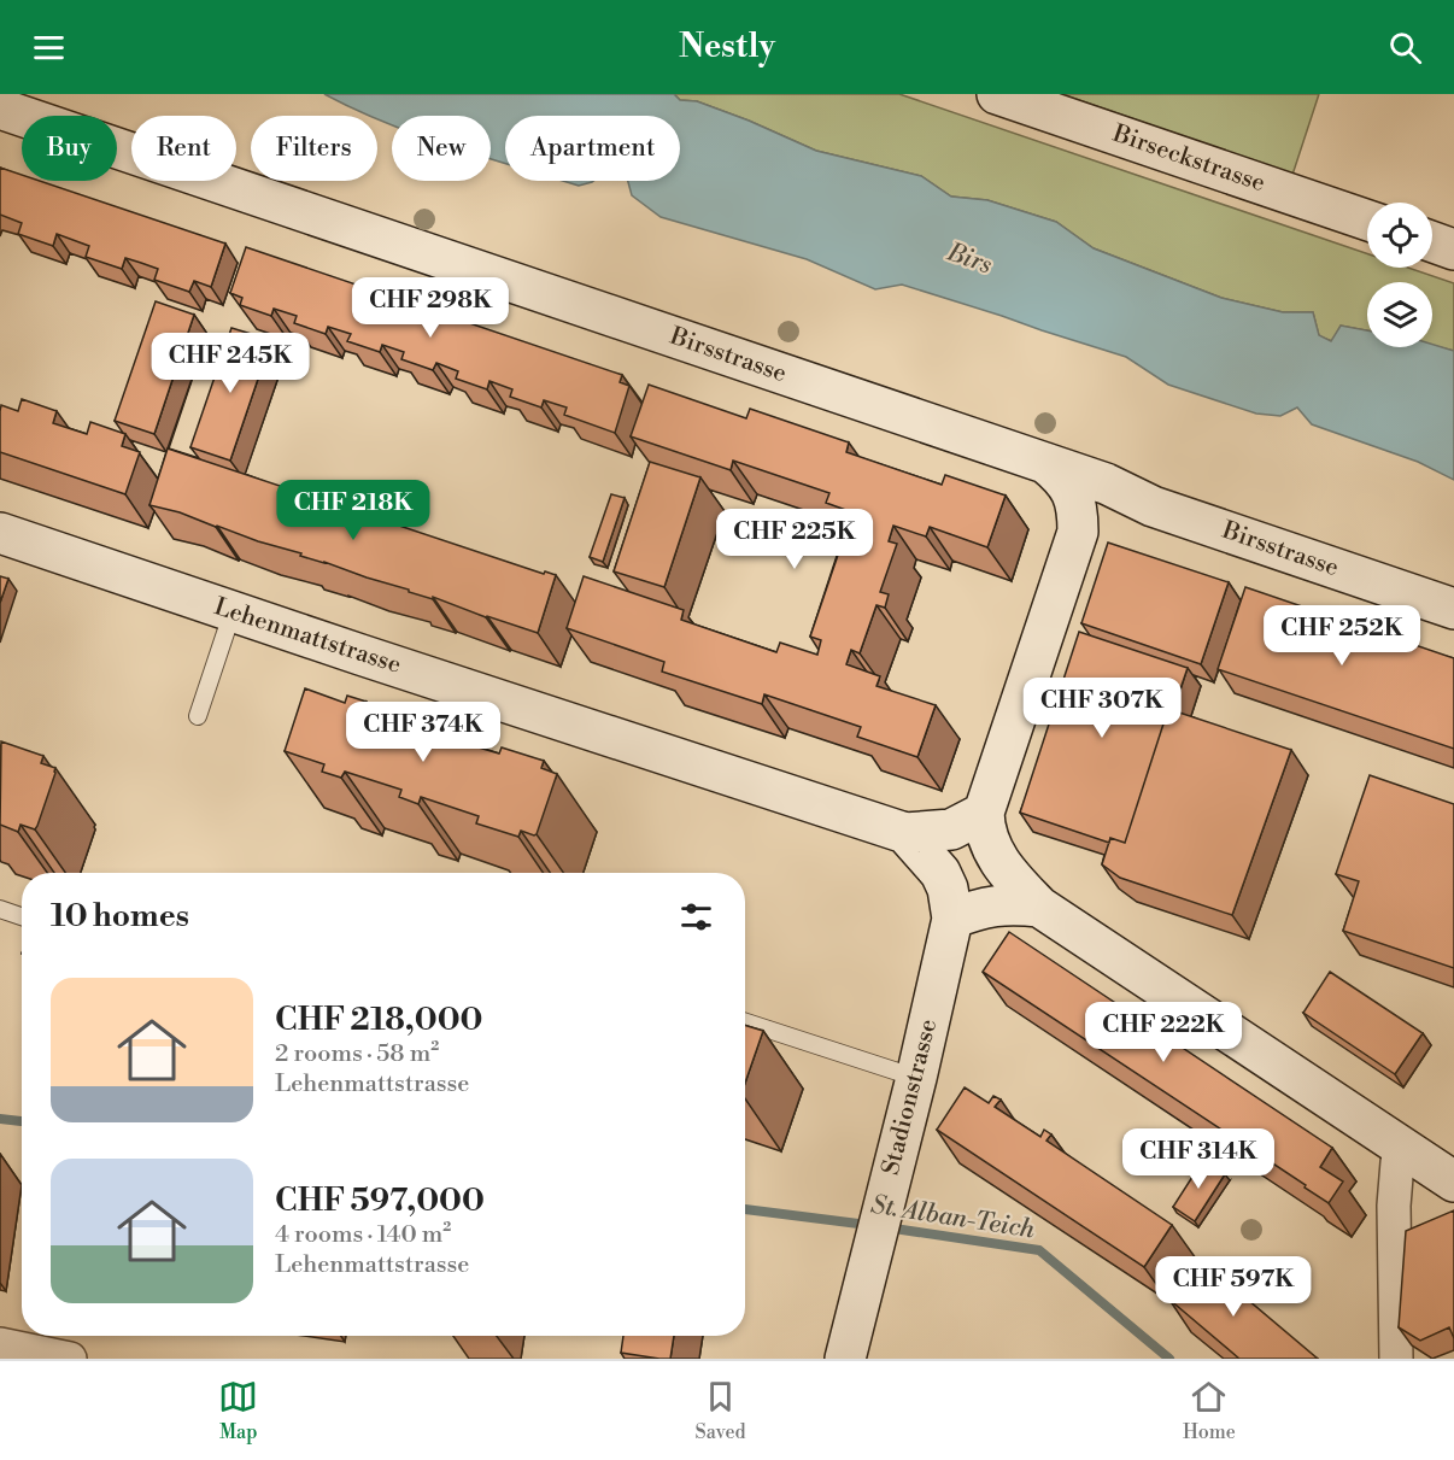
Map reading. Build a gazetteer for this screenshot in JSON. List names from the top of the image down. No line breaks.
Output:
{"streets":{"street":["Birseckstrasse","Birsstrasse","Lehenmattstrasse","Stadionstrasse"]},"crossings":[["Lehenmattstrasse","Stadionstrasse"]],"water":["Birs","St. Alban-Teich"],"page":{"header":"Nestly","chip":["Buy","Rent","Filters","New","Apartment"],"price":["CHF 298K","CHF 245K","CHF 218K","CHF 225K","CHF 252K","CHF 307K","CHF 374K","CHF 222K","CHF 314K","CHF 597K"],"heading":"10 homes","list":[{"name":"CHF 218,000","note":"2 rooms · 58 m² · Lehenmattstrasse"},{"name":"CHF 597,000","note":"4 rooms · 140 m² · Lehenmattstrasse"}],"tabs":["Map","Saved","Home"]}}
